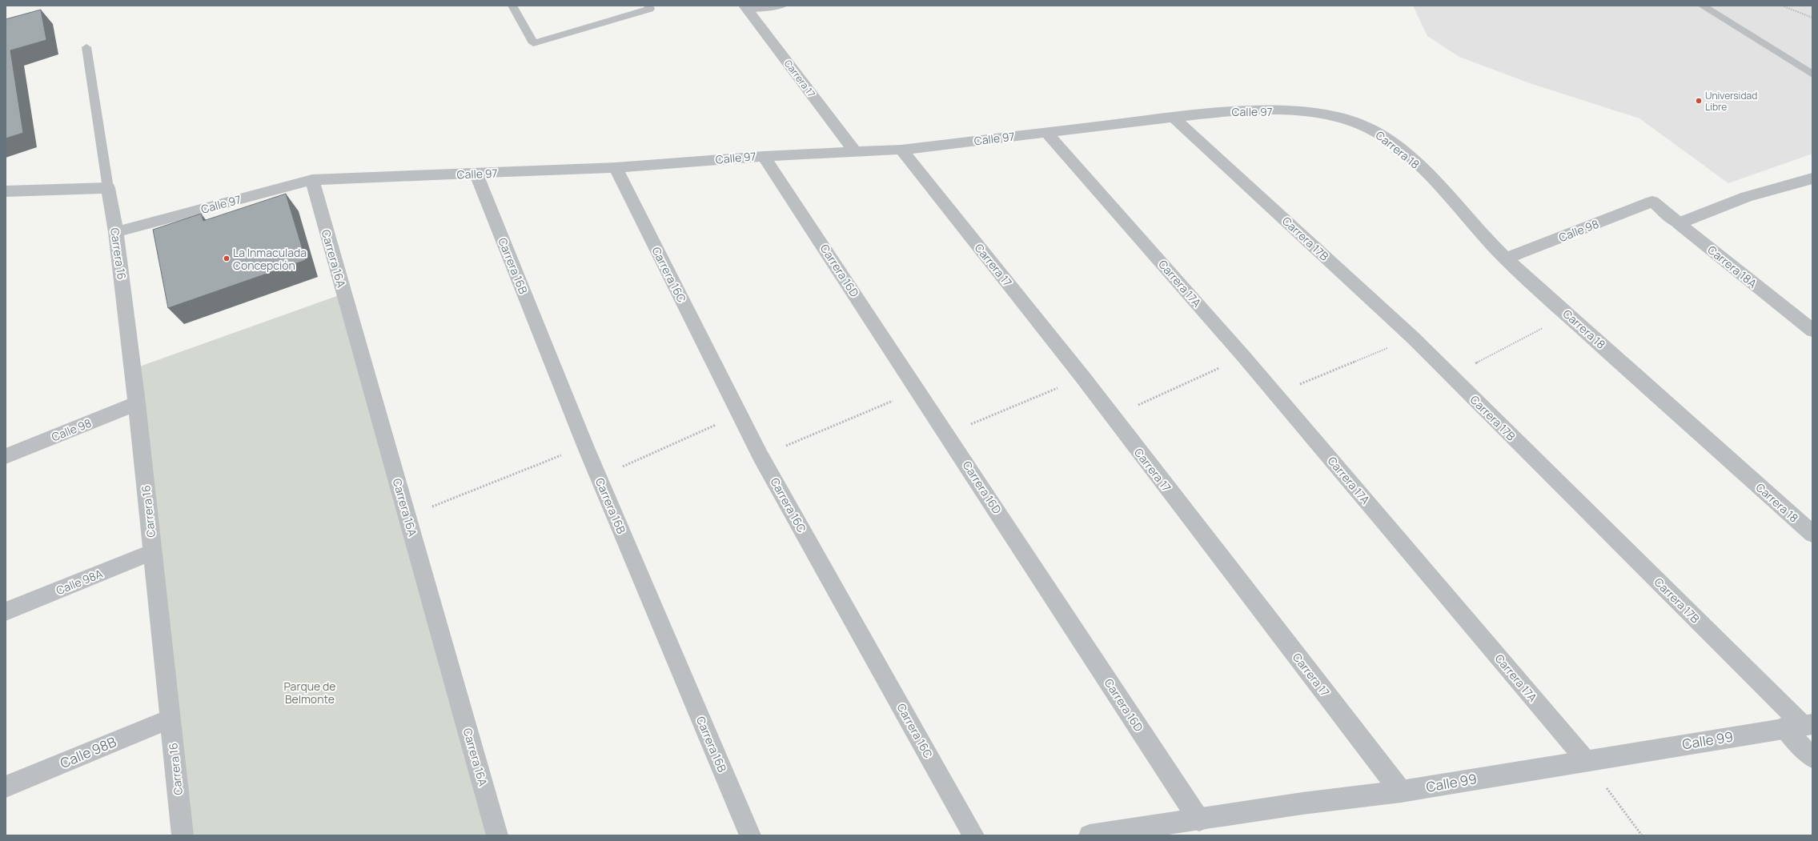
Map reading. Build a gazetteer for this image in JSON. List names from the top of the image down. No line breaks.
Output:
{"streets":{"street":["Carrera 17","Calle 97","Carrera 18","Calle 98","Carrera 17B","Carrera 16","Carrera 16A","Carrera 16B","Carrera 18A","Carrera 16D","Carrera 16C","Carrera 17A","Calle 98A","Calle 99","Calle 98B"]},"crossings":[["Carrera 17","Calle 97"],["Carrera 17","Calle 99"],["Calle 97","Carrera 18"],["Calle 97","Carrera 17B"],["Calle 97","Carrera 16"],["Calle 97","Carrera 16A"],["Calle 97","Carrera 16B"],["Calle 97","Carrera 16D"],["Calle 97","Carrera 16C"],["Calle 97","Carrera 17A"],["Carrera 18","Calle 98"],["Calle 98","Carrera 16"],["Calle 98","Carrera 18A"],["Carrera 17B","Calle 99"],["Carrera 16","Calle 98A"],["Carrera 16","Calle 98B"],["Carrera 16D","Calle 99"],["Carrera 17A","Calle 99"]],"parks":["Parque de Belmonte"],"places":["Universidad Libre","La Inmaculada Concepción"]}
